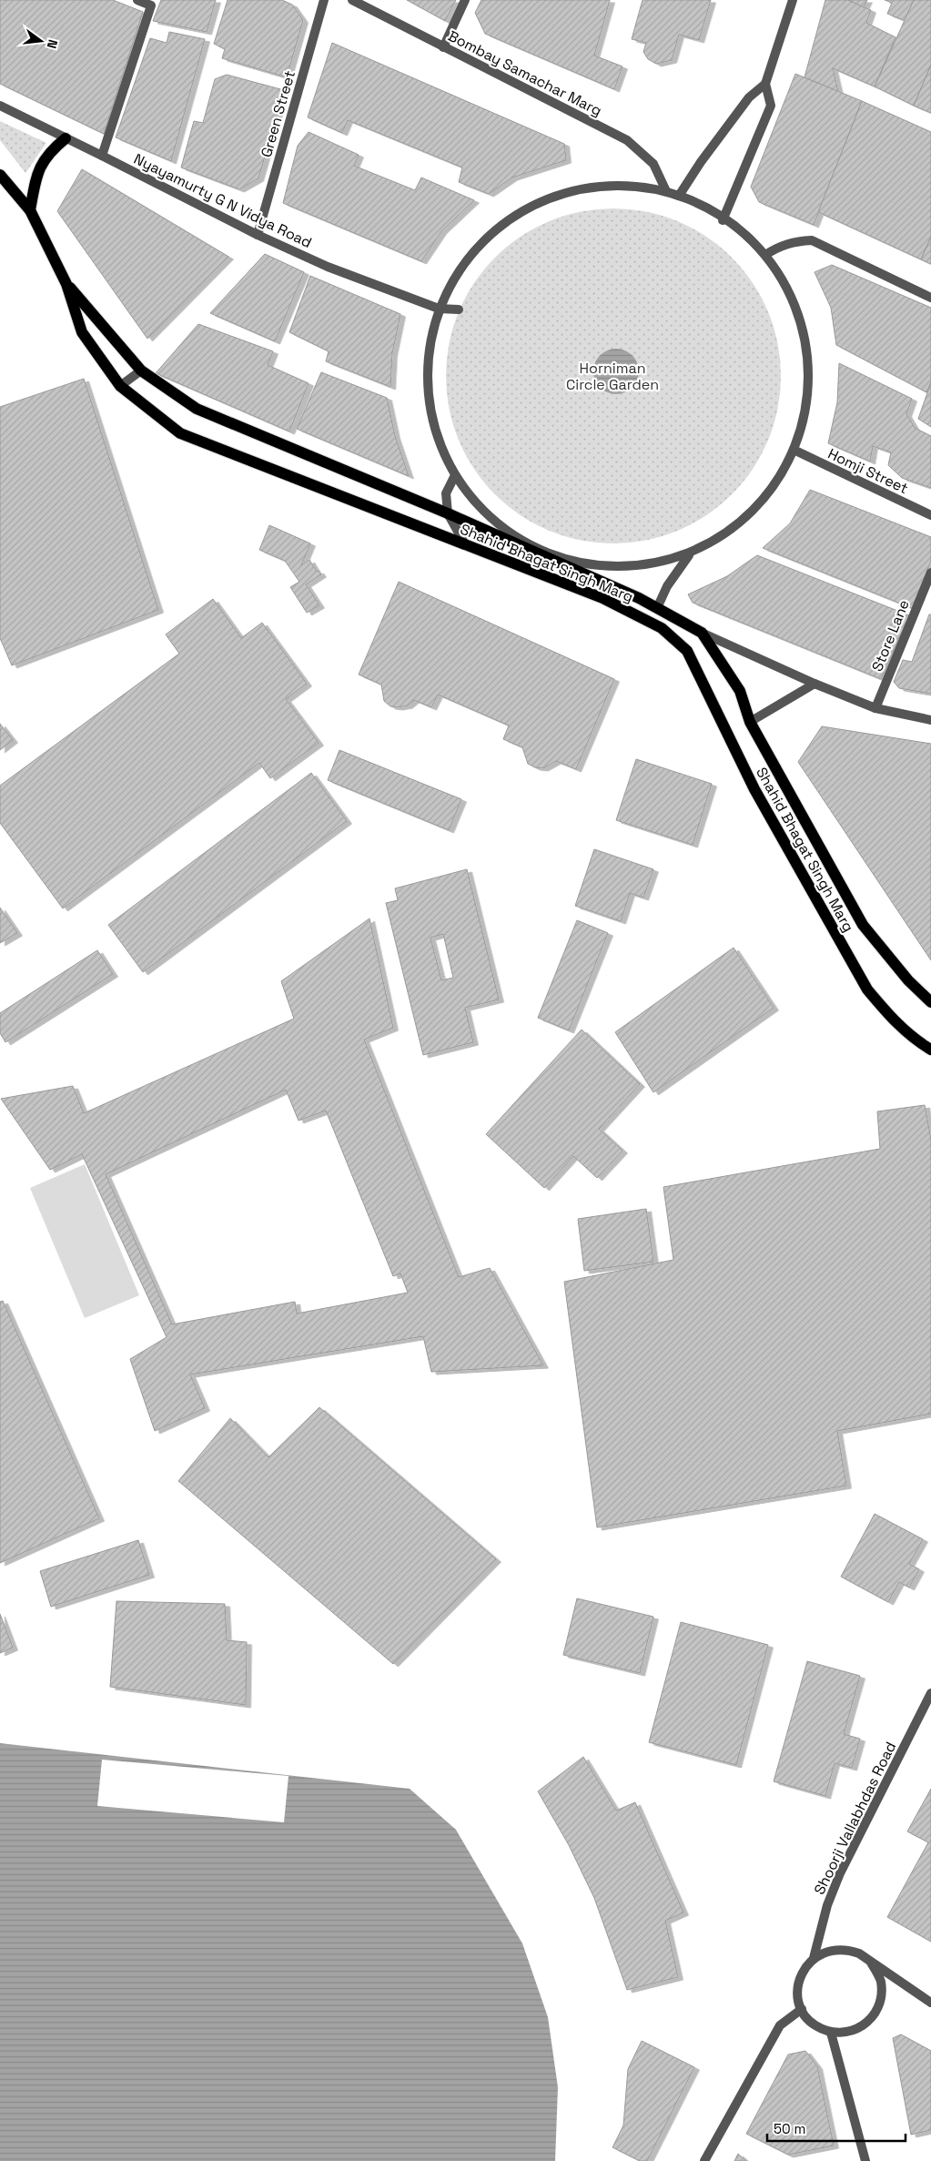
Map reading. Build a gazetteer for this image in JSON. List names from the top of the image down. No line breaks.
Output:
{"streets":{"main road":["Shahid Bhagat Singh Marg"],"street":["Bombay Samachar Marg","Green Street","Nyayamurty G N Vidya Road","Homji Street","Store Lane","Shoorji Vallabhdas Road"]},"crossings":[["Green Street","Nyayamurty G N Vidya Road"]],"parks":["Horniman Circle Garden"],"scale_bar":"50 m","north":"right"}
